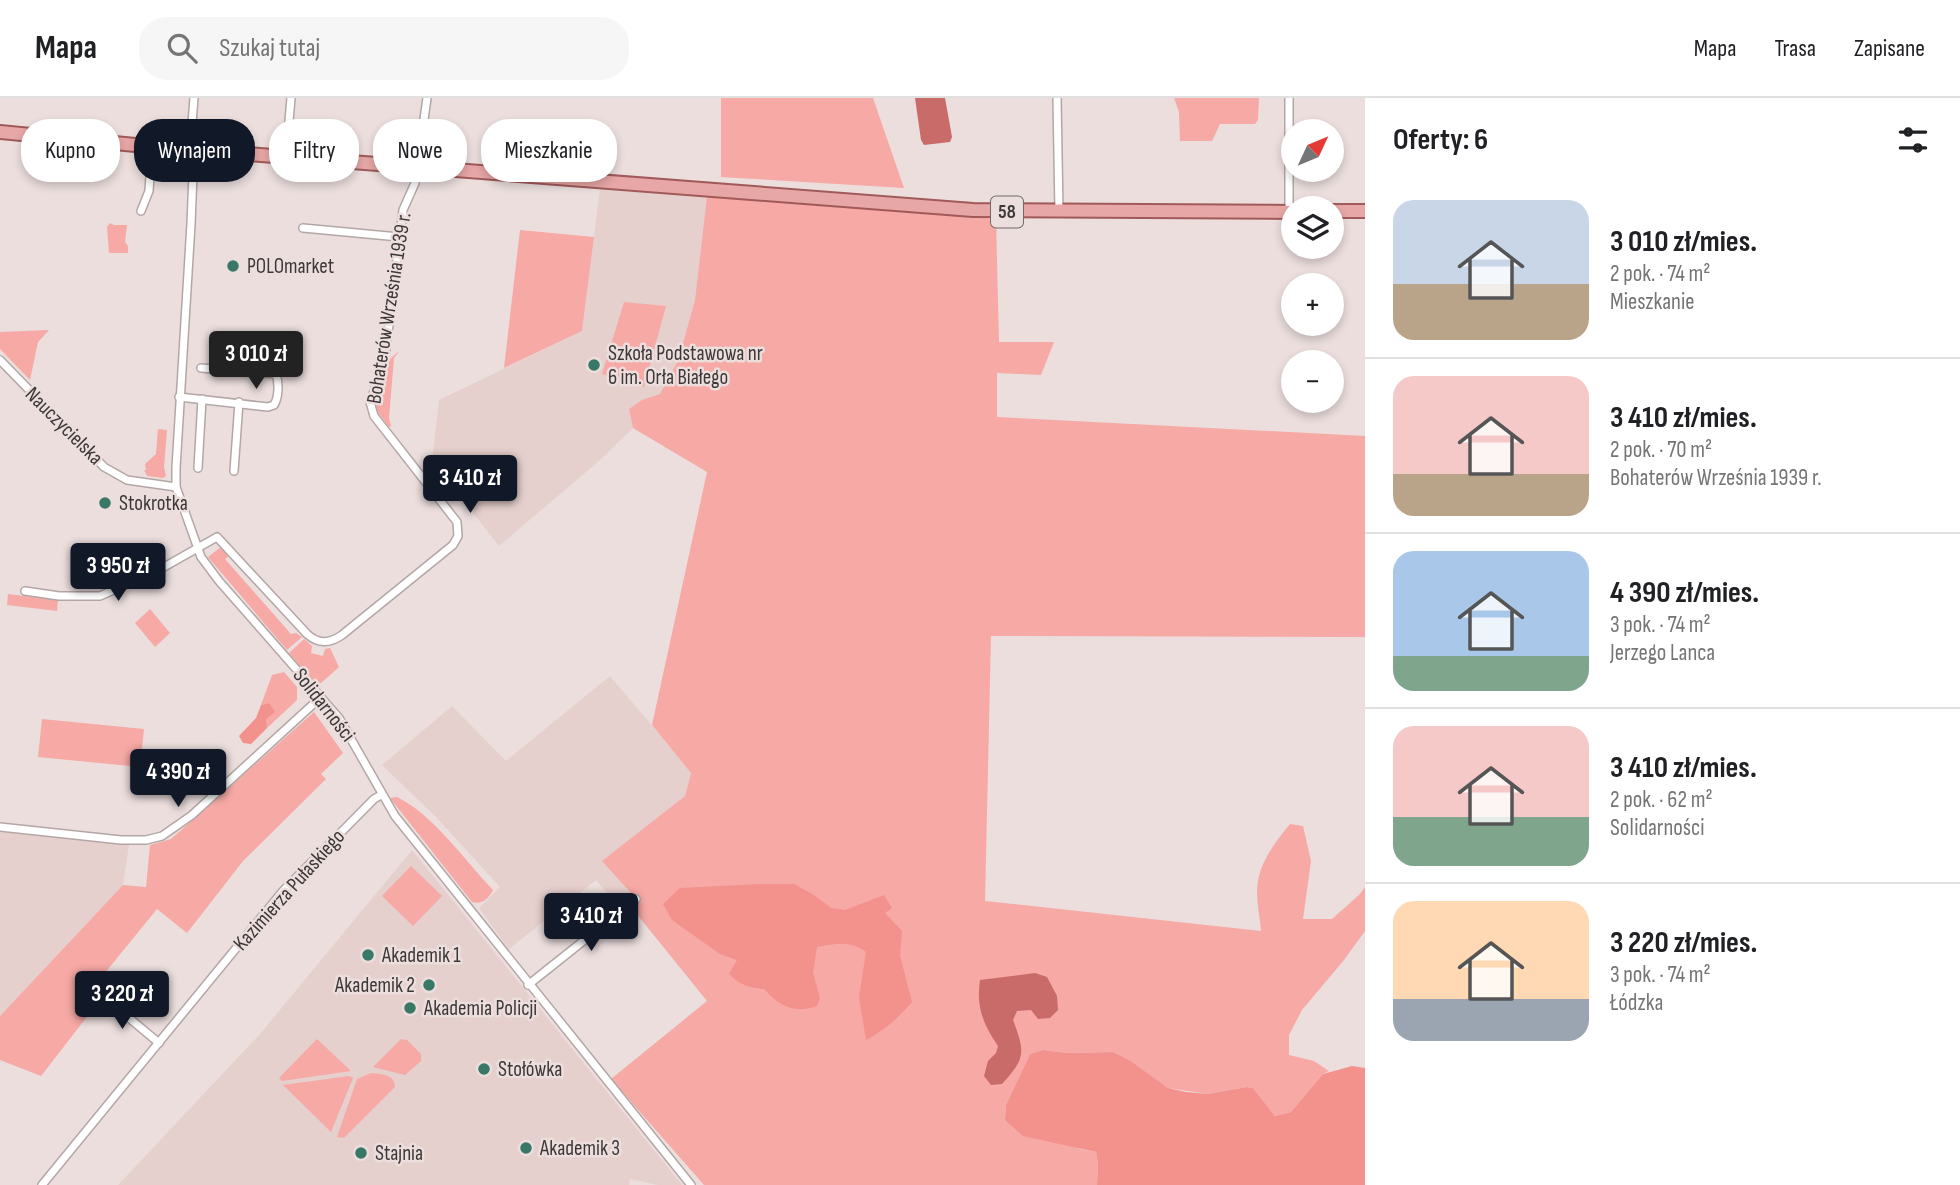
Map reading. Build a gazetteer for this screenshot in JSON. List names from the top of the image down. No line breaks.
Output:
{"streets":{"main road":["58"],"street":["Bohaterów Września 1939 r.","Nauczycielska","Solidarności","Kazimierza Pułaskiego"]},"crossings":[["Bohaterów Września 1939 r.","Solidarności"],["Nauczycielska","Solidarności"],["Solidarności","Kazimierza Pułaskiego"]],"places":["POLOmarket","Szkoła Podstawowa nr 6 im. Orła Białego","Stokrotka","Akademik 1","Akademik 2","Akademia Policji","Stołówka","Akademik 3","Stajnia"],"north":"top right","page":{"header":"Mapa","search":"Szukaj tutaj","nav":["Mapa","Trasa","Zapisane"],"heading":"Oferty: 6","map_buttons":["+","−"],"chip":["Kupno","Wynajem","Filtry","Nowe","Mieszkanie"],"list":[{"name":"3 010 zł/mies.","note":"2 pok. · 74 m² · Mieszkanie"},{"name":"3 410 zł/mies.","note":"2 pok. · 70 m² · Bohaterów Września 1939 r."},{"name":"4 390 zł/mies.","note":"3 pok. · 74 m² · Jerzego Lanca"},{"name":"3 410 zł/mies.","note":"2 pok. · 62 m² · Solidarności"},{"name":"3 220 zł/mies.","note":"3 pok. · 74 m² · Łódzka"}],"price":["3 010 zł","3 410 zł","3 950 zł","4 390 zł","3 410 zł","3 220 zł"]}}
